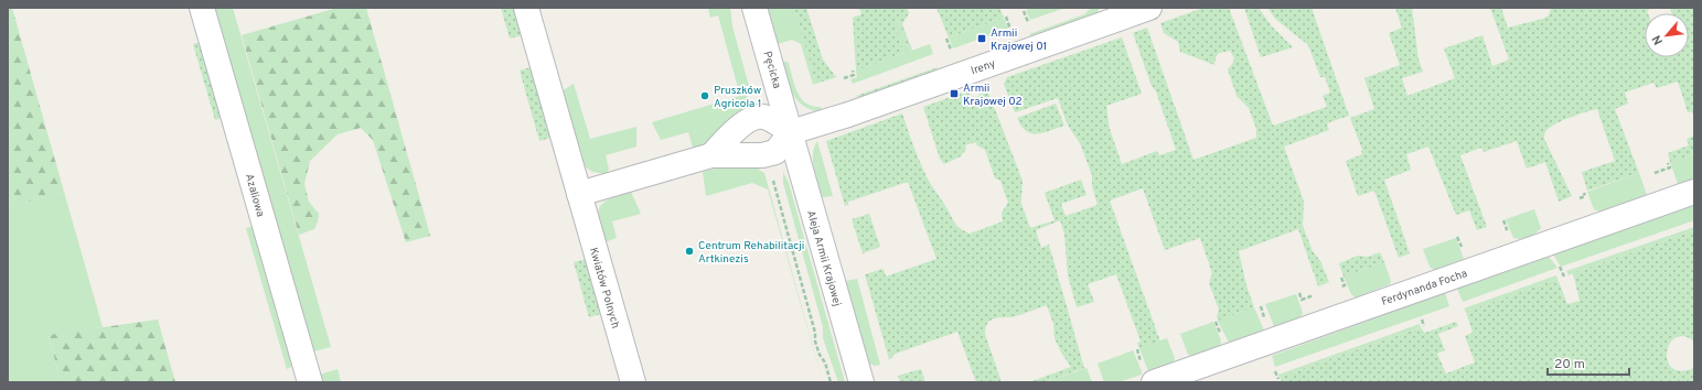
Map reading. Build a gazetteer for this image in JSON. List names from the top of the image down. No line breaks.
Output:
{"streets":{"street":["Ireny","Pęcicka","Azaliowa","Aleja Armii Krajowej","Ferdynanda Focha","Kwiatów Polnych"]},"crossings":[["Ireny","Pęcicka"],["Ireny","Aleja Armii Krajowej"],["Pęcicka","Aleja Armii Krajowej"]],"places":{"transit":["Armii Krajowej 01","Armii Krajowej 02"],"other":["Pruszków Agricola 1","Centrum Rehabilitacji Artkinezis"]},"scale_bar":"20 m","north":"bottom left"}
